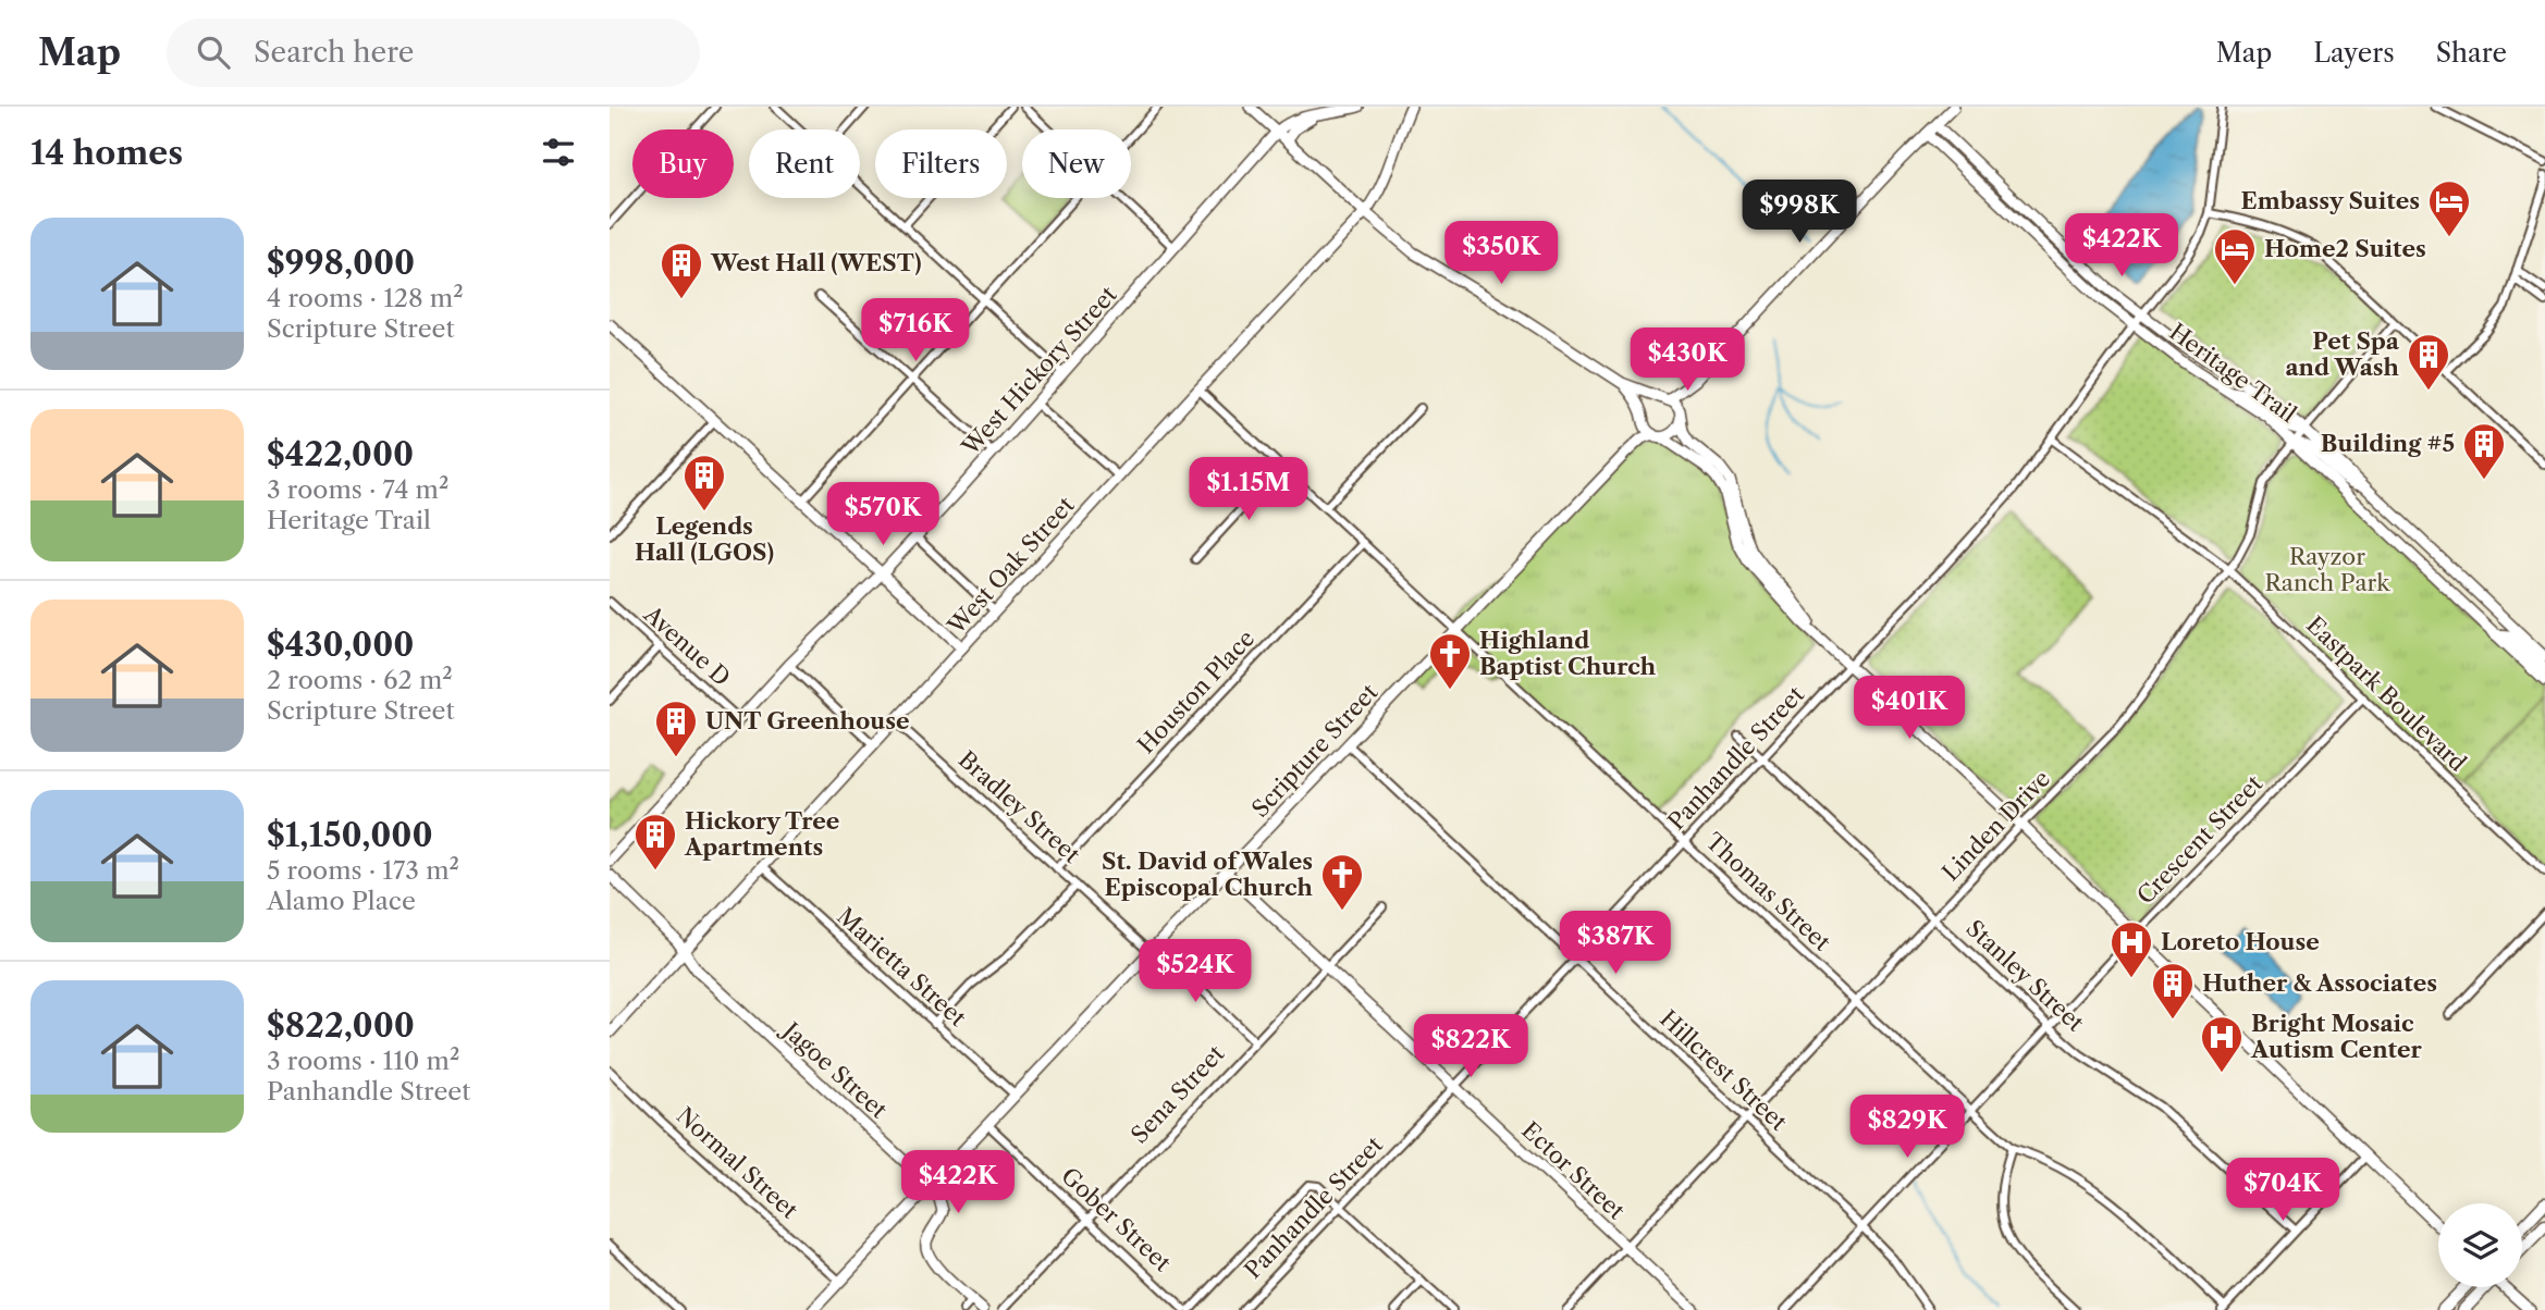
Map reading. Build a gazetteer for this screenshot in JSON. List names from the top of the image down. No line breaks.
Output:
{"streets":{"street":["West Hickory Street","Heritage Trail","West Oak Street","Avenue D","Houston Place","Eastpark Boulevard","Scripture Street","Panhandle Street","Bradley Street","Linden Drive","Crescent Street","Thomas Street","Marietta Street","Stanley Street","Jagoe Street","Hillcrest Street","Sena Street","Normal Street","Ector Street","Gober Street"]},"crossings":[["West Hickory Street","Avenue D"],["Heritage Trail","Panhandle Street"],["Heritage Trail","Linden Drive"],["West Oak Street","Bradley Street"],["West Oak Street","Thomas Street"],["West Oak Street","Marietta Street"],["West Oak Street","Jagoe Street"],["Houston Place","Bradley Street"],["Houston Place","Thomas Street"],["Eastpark Boulevard","Panhandle Street"],["Eastpark Boulevard","Linden Drive"],["Eastpark Boulevard","Crescent Street"],["Scripture Street","Bradley Street"],["Scripture Street","Thomas Street"],["Scripture Street","Marietta Street"],["Scripture Street","Jagoe Street"],["Scripture Street","Hillcrest Street"],["Scripture Street","Normal Street"],["Scripture Street","Ector Street"],["Scripture Street","Gober Street"],["Panhandle Street","Thomas Street"],["Panhandle Street","Stanley Street"],["Panhandle Street","Hillcrest Street"],["Panhandle Street","Ector Street"],["Bradley Street","Sena Street"],["Linden Drive","Thomas Street"],["Linden Drive","Stanley Street"],["Linden Drive","Hillcrest Street"],["Linden Drive","Ector Street"],["Crescent Street","Thomas Street"],["Crescent Street","Stanley Street"],["Crescent Street","Hillcrest Street"],["Sena Street","Ector Street"],["Sena Street","Gober Street"]],"parks":["Rayzor Ranch Park"],"places":{"hotel":["Embassy Suites","Home2 Suites"],"building":["West Hall (WEST)","Pet Spa and Wash","Building #5","Legends Hall (LGOS)","UNT Greenhouse","Hickory Tree Apartments","Huther & Associates"],"church":["Highland Baptist Church","St. David of Wales Episcopal Church"],"hospital":["Loreto House","Bright Mosaic Autism Center"]},"page":{"header":"Map","search":"Search here","nav":["Map","Layers","Share"],"heading":"14 homes","chip":["Buy","Rent","Filters","New"],"price":["$998K","$422K","$350K","$716K","$430K","$1.15M","$570K","$401K","$387K","$524K","$822K","$829K","$422K","$704K"],"list":[{"name":"$998,000","note":"4 rooms · 128 m² · Scripture Street"},{"name":"$422,000","note":"3 rooms · 74 m² · Heritage Trail"},{"name":"$430,000","note":"2 rooms · 62 m² · Scripture Street"},{"name":"$1,150,000","note":"5 rooms · 173 m² · Alamo Place"},{"name":"$822,000","note":"3 rooms · 110 m² · Panhandle Street"}]}}
